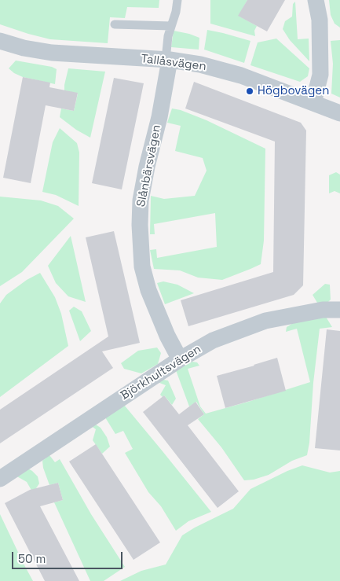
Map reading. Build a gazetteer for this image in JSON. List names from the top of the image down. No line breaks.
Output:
{"streets":{"street":["Tallåsvägen","Slånbärsvägen","Björkhultsvägen"]},"crossings":[["Tallåsvägen","Slånbärsvägen"],["Slånbärsvägen","Björkhultsvägen"]],"places":["Högbovägen"],"scale_bar":"50 m"}
